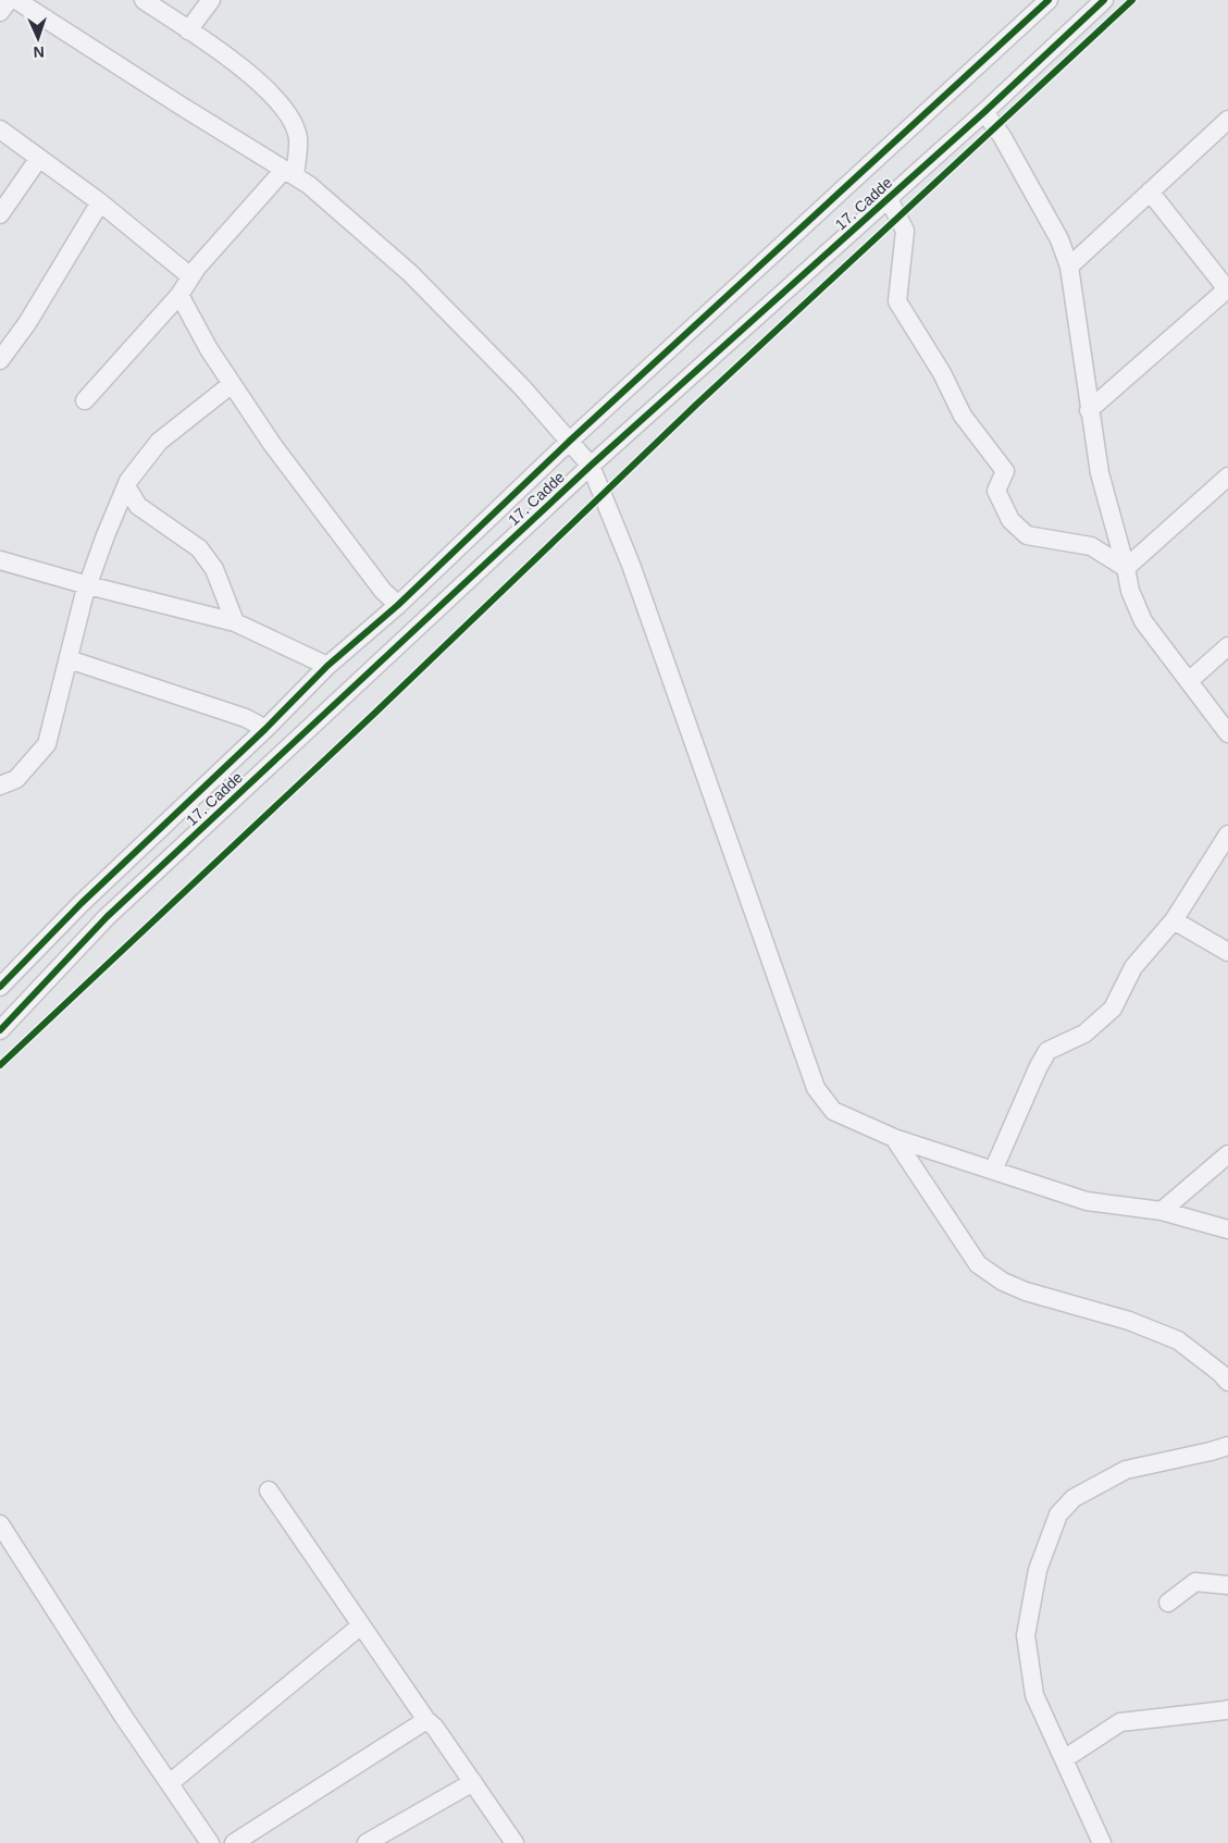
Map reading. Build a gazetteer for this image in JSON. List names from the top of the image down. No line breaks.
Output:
{"streets":{"street":["17. Cadde"]},"north":"bottom"}
